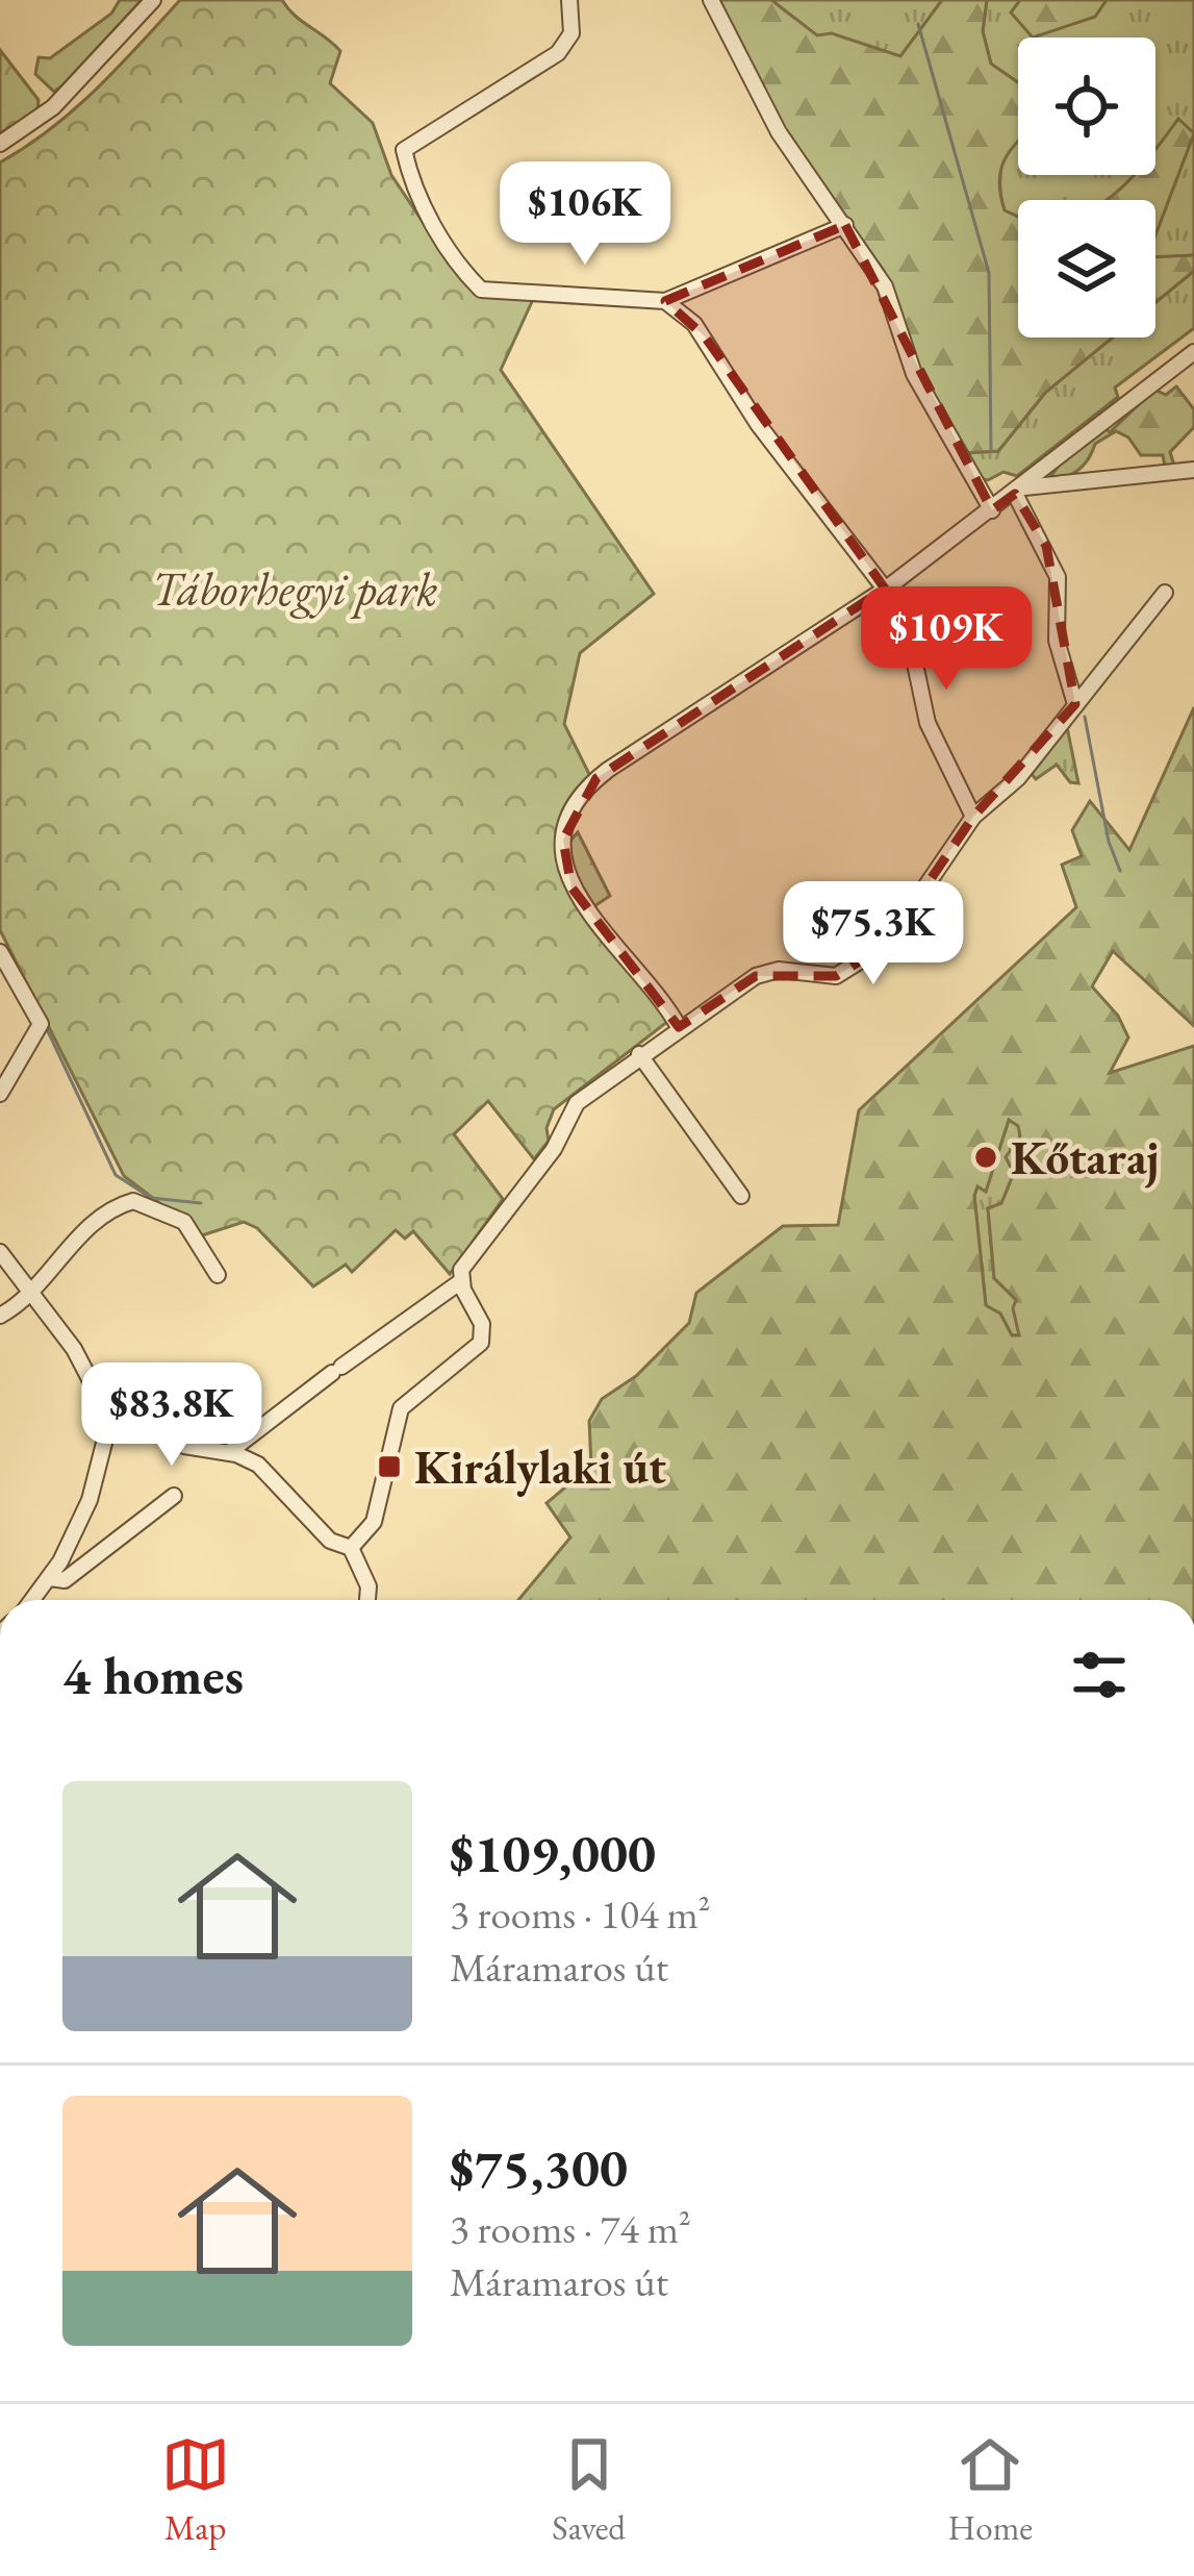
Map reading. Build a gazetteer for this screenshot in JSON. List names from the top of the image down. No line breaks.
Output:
{"parks":["Táborhegyi park"],"places":{"other":["Kőtaraj"],"transit":["Királylaki út"]},"page":{"price":["$106K","$109K","$75.3K","$83.8K"],"heading":"4 homes","list":[{"name":"$109,000","note":"3 rooms · 104 m² · Máramaros út"},{"name":"$75,300","note":"3 rooms · 74 m² · Máramaros út"}],"tabs":["Map","Saved","Home"]}}
